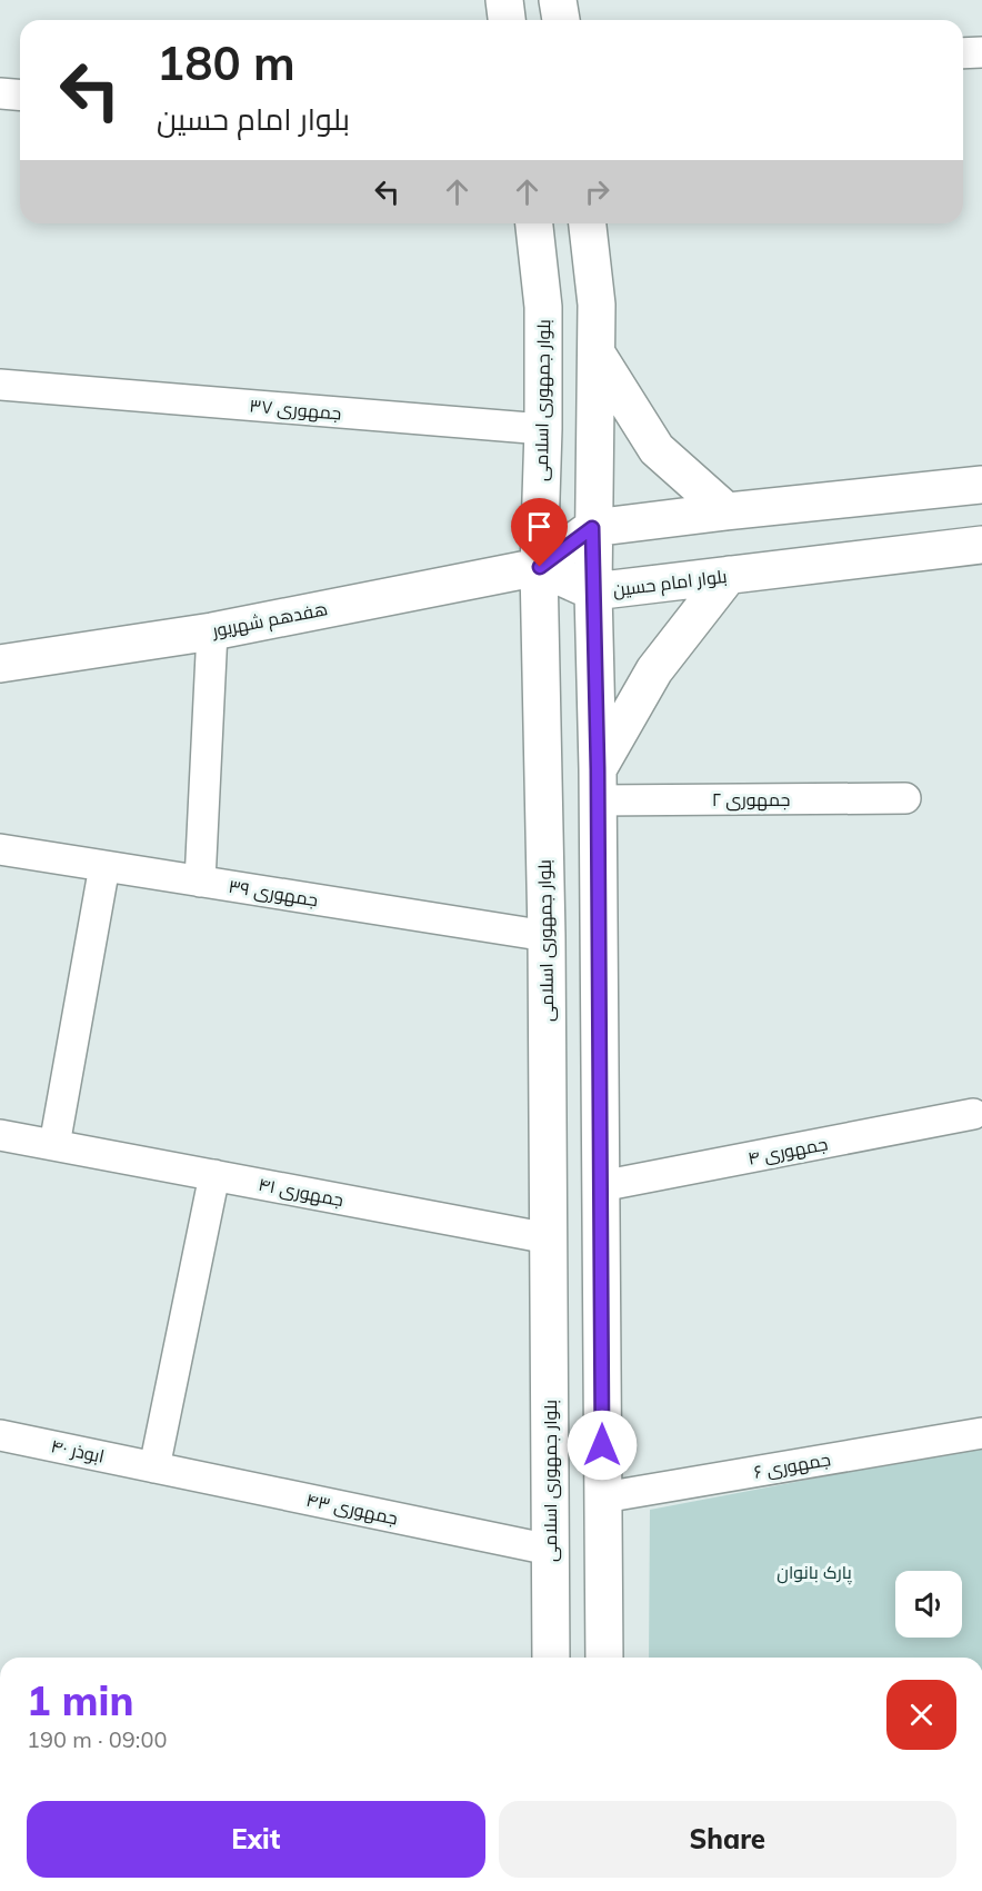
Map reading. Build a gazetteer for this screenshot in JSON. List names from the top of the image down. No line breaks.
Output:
{"streets":{"street":["بلوار جمهوری اسلامی","جمهوری ۳۷","بلوار امام حسین","هفدهم شهریور","جمهوری ۲","جمهوری ۳۹","جمهوری ۴","جمهوری ۴۱","ابوذر ۴۰","جمهوری ۶","جمهوری ۴۳"]},"crossings":[["بلوار جمهوری اسلامی","جمهوری ۳۷"],["بلوار جمهوری اسلامی","بلوار امام حسین"],["بلوار جمهوری اسلامی","هفدهم شهریور"],["بلوار جمهوری اسلامی","جمهوری ۳۹"],["بلوار جمهوری اسلامی","جمهوری ۴۱"],["بلوار جمهوری اسلامی","جمهوری ۴۳"],["بلوار امام حسین","هفدهم شهریور"],["ابوذر ۴۰","جمهوری ۴۳"]],"parks":["پارک بانوان"],"page":{"turn":["180 m","بلوار امام حسین"],"heading":["1 min","190 m · 09:00"],"buttons":["Exit","Share"]}}
